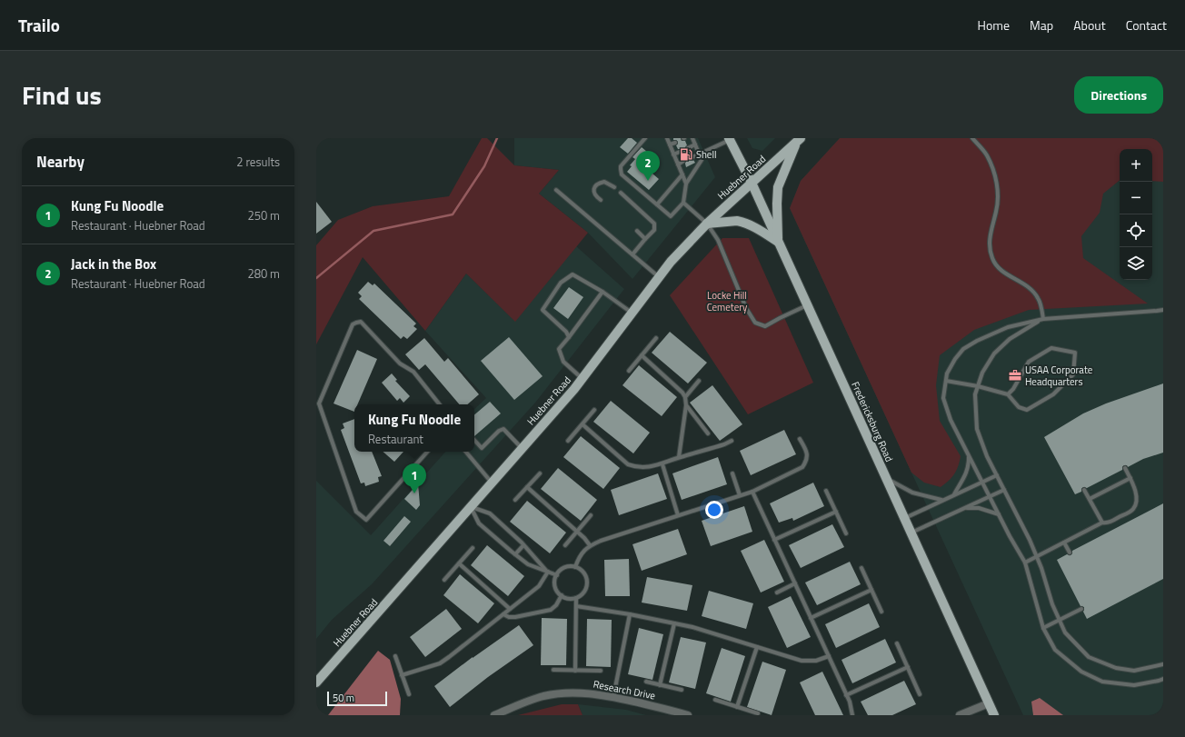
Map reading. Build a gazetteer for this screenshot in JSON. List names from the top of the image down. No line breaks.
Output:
{"streets":{"main road":["Huebner Road","Fredericksburg Road"],"street":["Research Drive"]},"crossings":[["Huebner Road","Fredericksburg Road"]],"parks":["Locke Hill Cemetery"],"places":{"fuel station":["Shell"],"office":["USAA Corporate Headquarters"]},"scale_bar":"50 m","page":{"header":"Trailo","nav":["Home","Map","About","Contact"],"title":"Find us","buttons":"Directions","heading":["Nearby","2 results"],"map_buttons":["+","−"],"pins":["2","1"],"list":[{"mark":"1","name":"Kung Fu Noodle","note":"Restaurant · Huebner Road","value":"250 m"},{"mark":"2","name":"Jack in the Box","note":"Restaurant · Huebner Road","value":"280 m"}],"popup":["Kung Fu Noodle","Restaurant"],"scale":"50 m"}}
